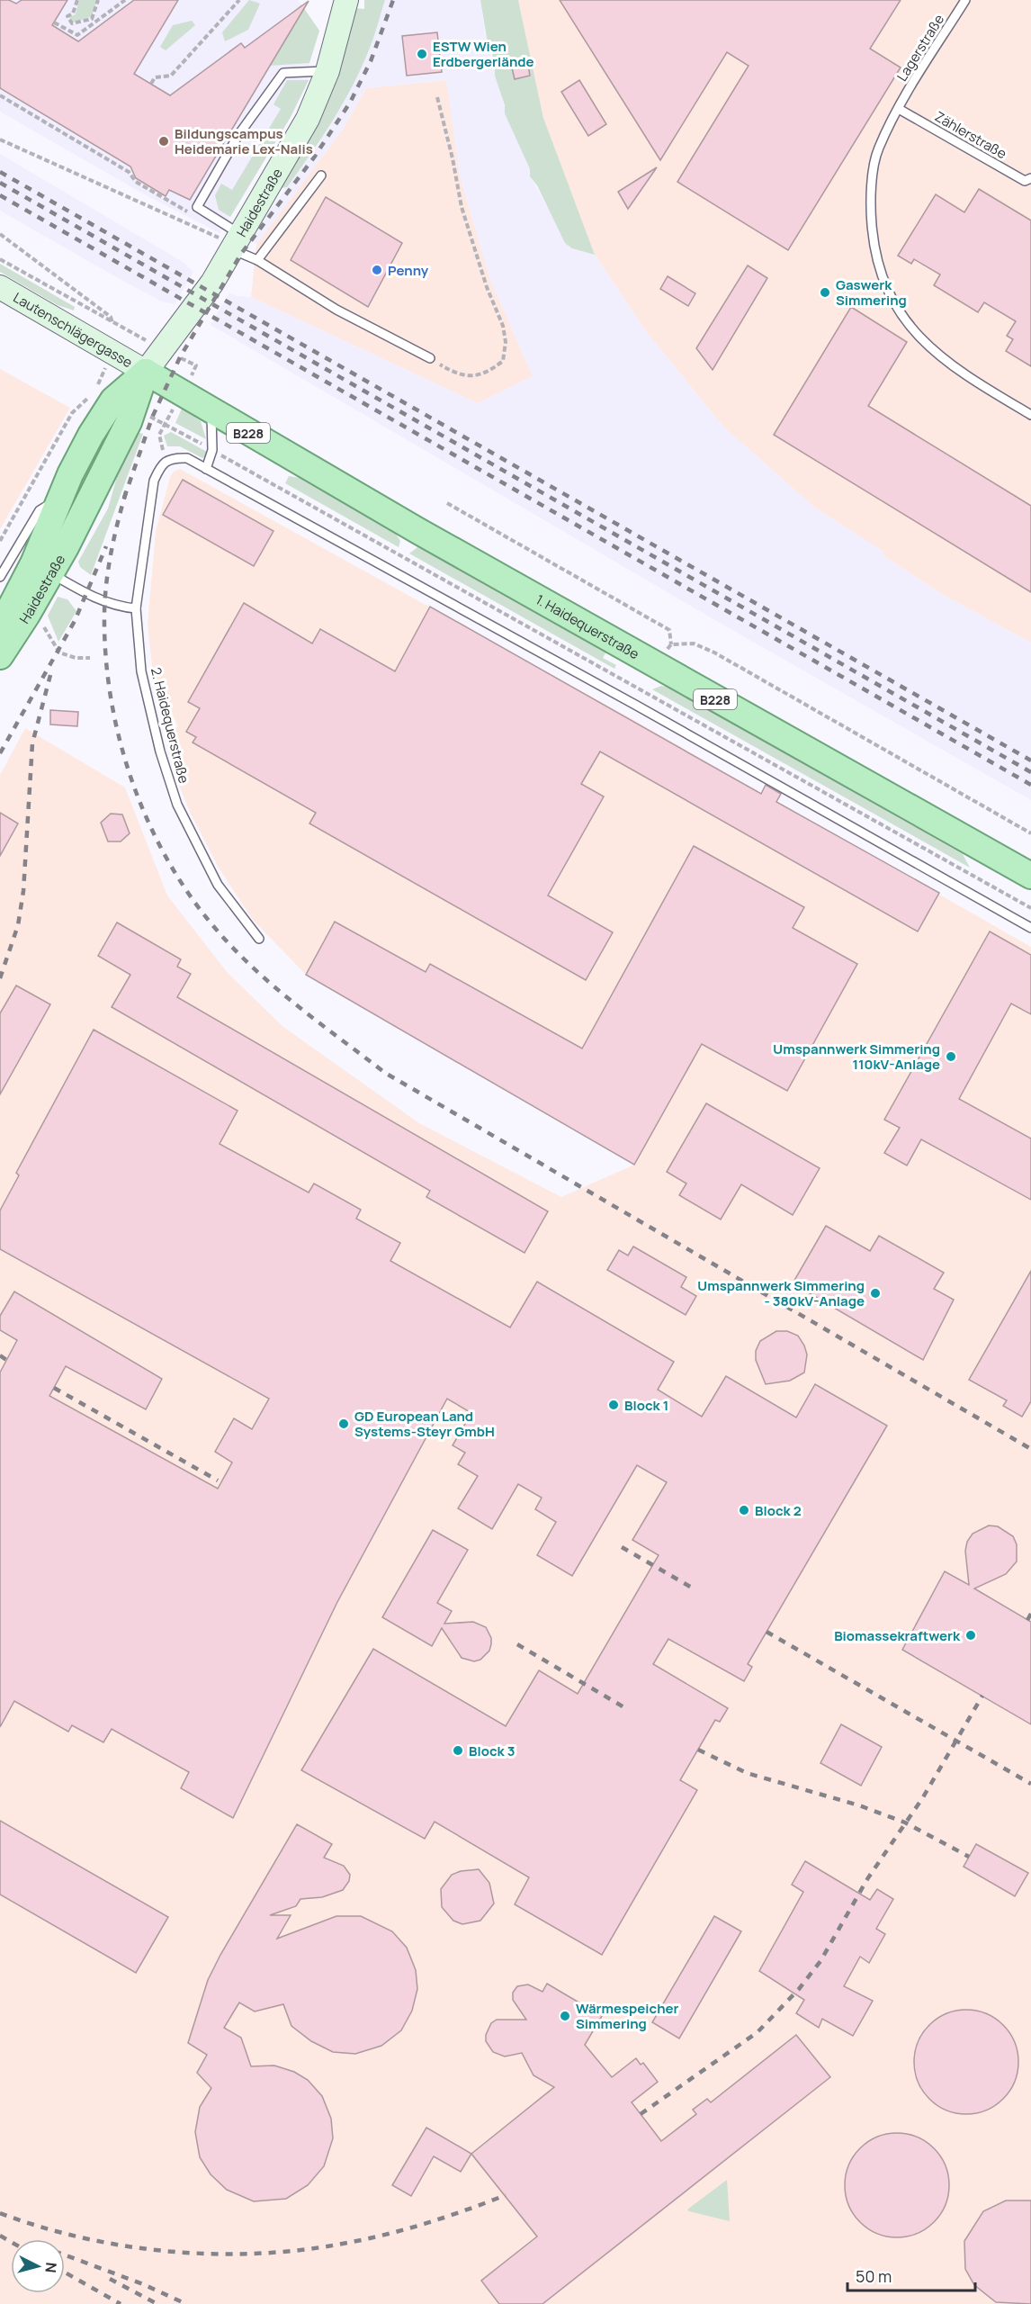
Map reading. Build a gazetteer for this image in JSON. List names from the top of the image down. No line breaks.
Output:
{"streets":{"main road":["Haidestraße","B228","1. Haidequerstraße"],"street":["Lautenschlägergasse"],"lane":["Lagerstraße","Zählerstraße","2. Haidequerstraße"]},"crossings":[["Lagerstraße","Zählerstraße"],["Haidestraße","Lautenschlägergasse"],["Haidestraße","1. Haidequerstraße"],["Lautenschlägergasse","1. Haidequerstraße"]],"places":["ESTW Wien Erdbergerlände","Bildungscampus Heidemarie Lex-Nalis","Penny","Gaswerk Simmering","Umspannwerk Simmering 110kV-Anlage","Umspannwerk Simmering - 380kV-Anlage","Block 1","GD European Land Systems-Steyr GmbH","Block 2","Biomassekraftwerk","Block 3","Wärmespeicher Simmering"],"scale_bar":"50 m","north":"right"}
